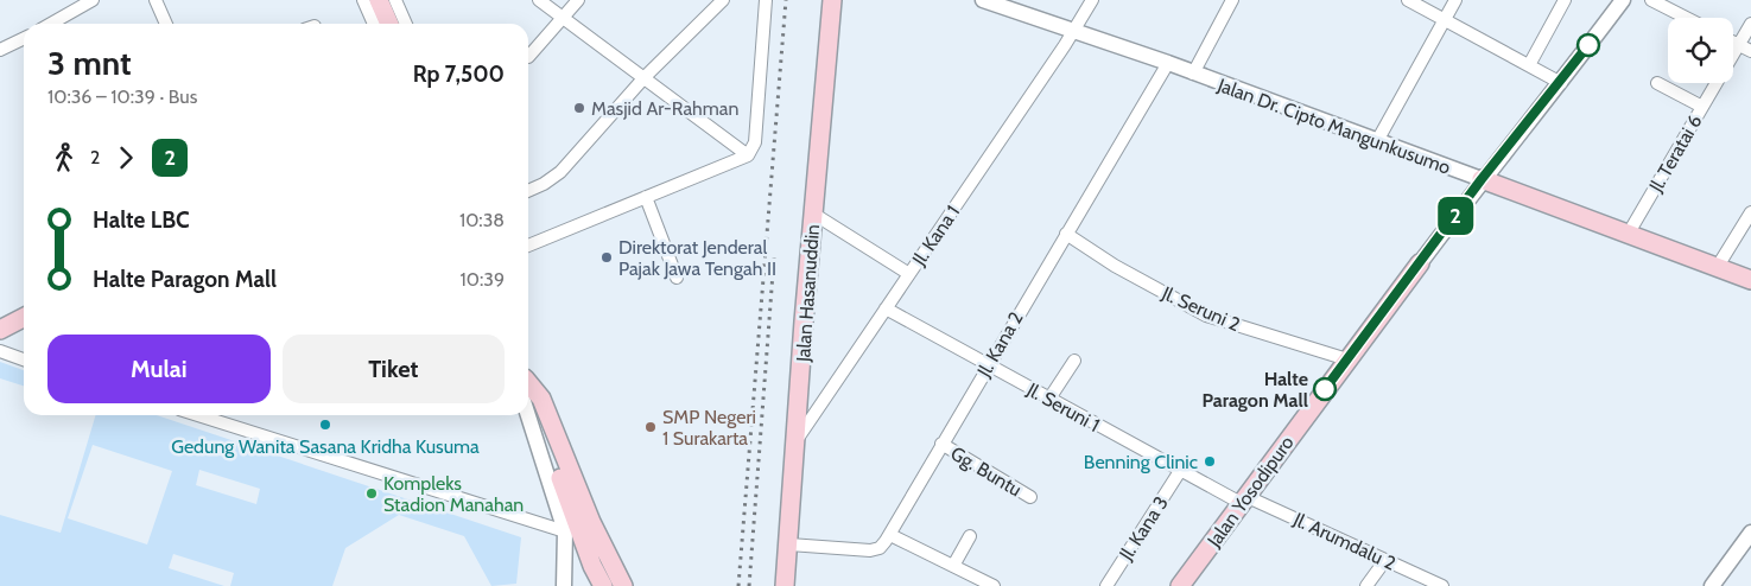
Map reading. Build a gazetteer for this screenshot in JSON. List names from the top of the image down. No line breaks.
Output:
{"streets":{"main road":["Jalan Dr. Cipto Mangunkusumo","Jalan Hasanuddin","Jalan Yosodipuro"],"street":["Jl. Teratai 6","Jl. Kana 1","Jl. Seruni 2","Jl. Kana 2","Jl. Seruni 1","Gg. Buntu","Jl. Kana 3","Jl. Arumdalu 2"]},"crossings":[["Jalan Dr. Cipto Mangunkusumo","Jl. Teratai 6"],["Jalan Dr. Cipto Mangunkusumo","Jl. Kana 1"],["Jalan Dr. Cipto Mangunkusumo","Jl. Kana 2"],["Jalan Dr. Cipto Mangunkusumo","Jalan Yosodipuro"],["Jl. Kana 1","Jalan Hasanuddin"],["Jl. Kana 1","Jl. Seruni 1"],["Jalan Hasanuddin","Jl. Kana 2"],["Jl. Seruni 2","Jl. Kana 2"],["Jl. Seruni 2","Jalan Yosodipuro"],["Jl. Kana 2","Jl. Seruni 1"],["Jl. Kana 2","Gg. Buntu"],["Jl. Seruni 1","Jalan Yosodipuro"],["Jl. Seruni 1","Jl. Kana 3"],["Jl. Seruni 1","Jl. Arumdalu 2"],["Jalan Yosodipuro","Jl. Arumdalu 2"]],"places":["Masjid Ar-Rahman","Direktorat Jenderal Pajak Jawa Tengah II","Halte Paragon Mall","Gedung Wanita Sasana Kridha Kusuma","SMP Negeri 1 Surakarta","Benning Clinic","Kompleks Stadion Manahan"],"lines":["bus line 2"],"page":{"on_map":"2","heading":["3 mnt","10:36 – 10:39 · Bus","Rp 7,500"],"legs":["2","2"],"list":[{"name":"Halte LBC","value":"10:38"},{"name":"Halte Paragon Mall","value":"10:39"}],"buttons":["Mulai","Tiket"]}}
